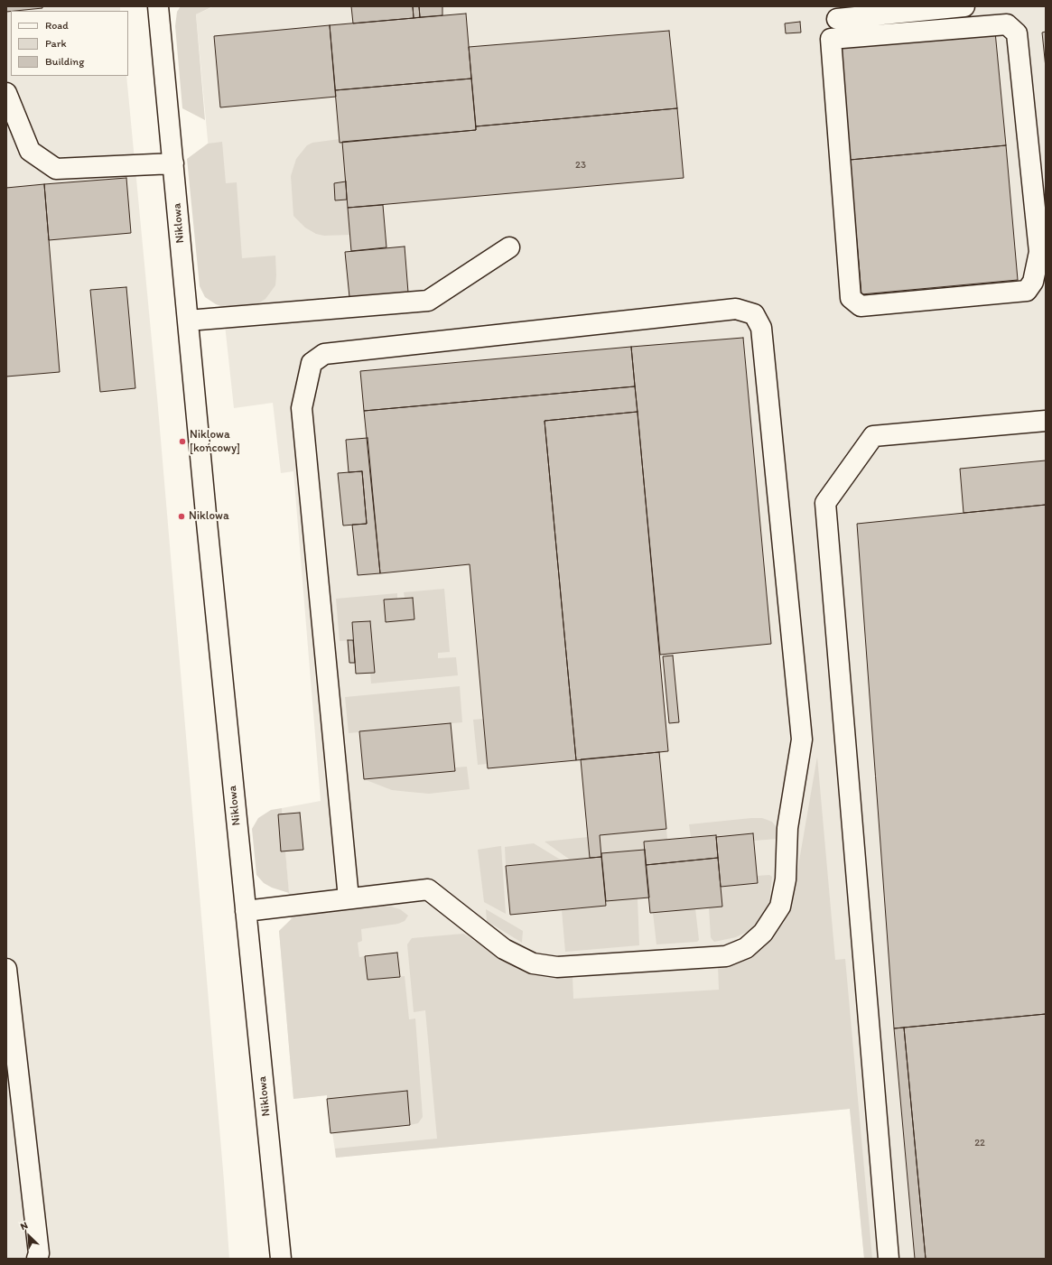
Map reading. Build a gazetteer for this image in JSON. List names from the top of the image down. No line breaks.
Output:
{"streets":{"street":["Niklowa"]},"places":["Niklowa [końcowy]","Niklowa"],"house_numbers":["23","22"],"legend":["Road","Park","Building"],"north":"top left"}
